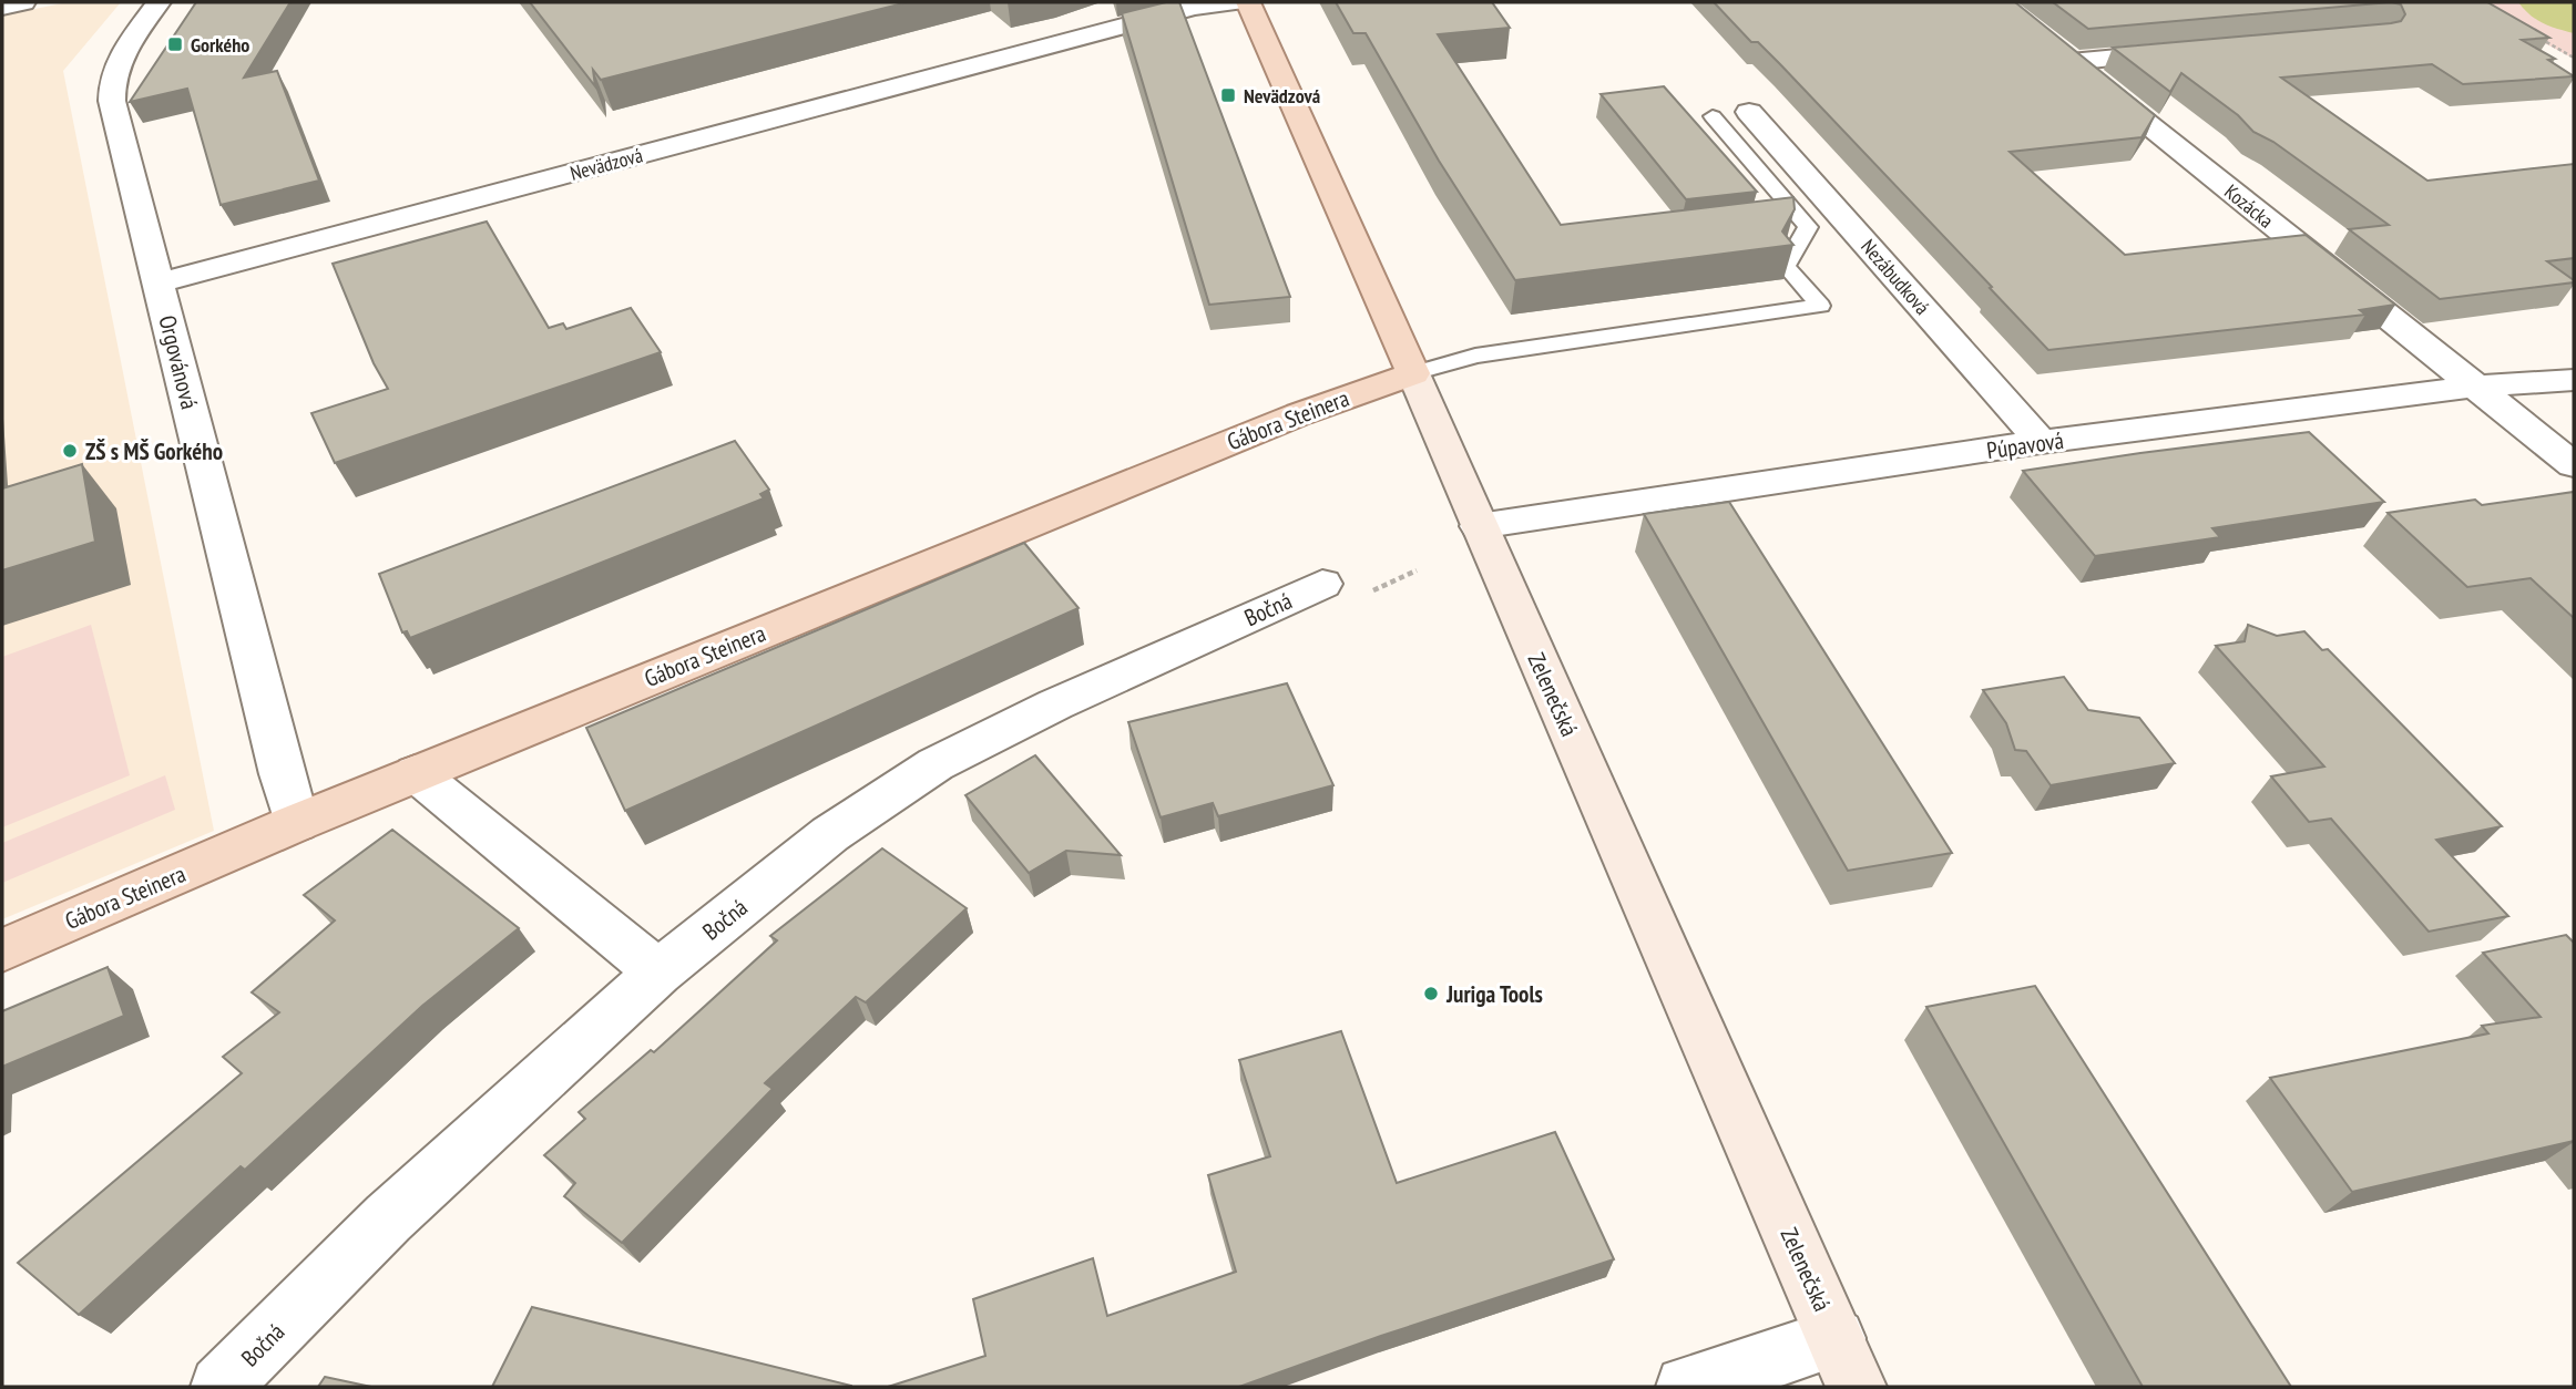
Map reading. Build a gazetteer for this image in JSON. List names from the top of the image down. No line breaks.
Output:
{"streets":{"main road":["Gábora Steinera","Zelenečská"],"street":["Nevädzová","Kozácka","Nezábudková","Orgovánová","Púpavová","Bočná"]},"crossings":[["Nevädzová","Orgovánová"],["Kozácka","Púpavová"],["Nezábudková","Púpavová"],["Orgovánová","Gábora Steinera"],["Gábora Steinera","Zelenečská"],["Púpavová","Zelenečská"]],"places":{"transit":["Gorkého","Nevädzová"],"other":["ZŠ s MŠ Gorkého","Juriga Tools"]}}
